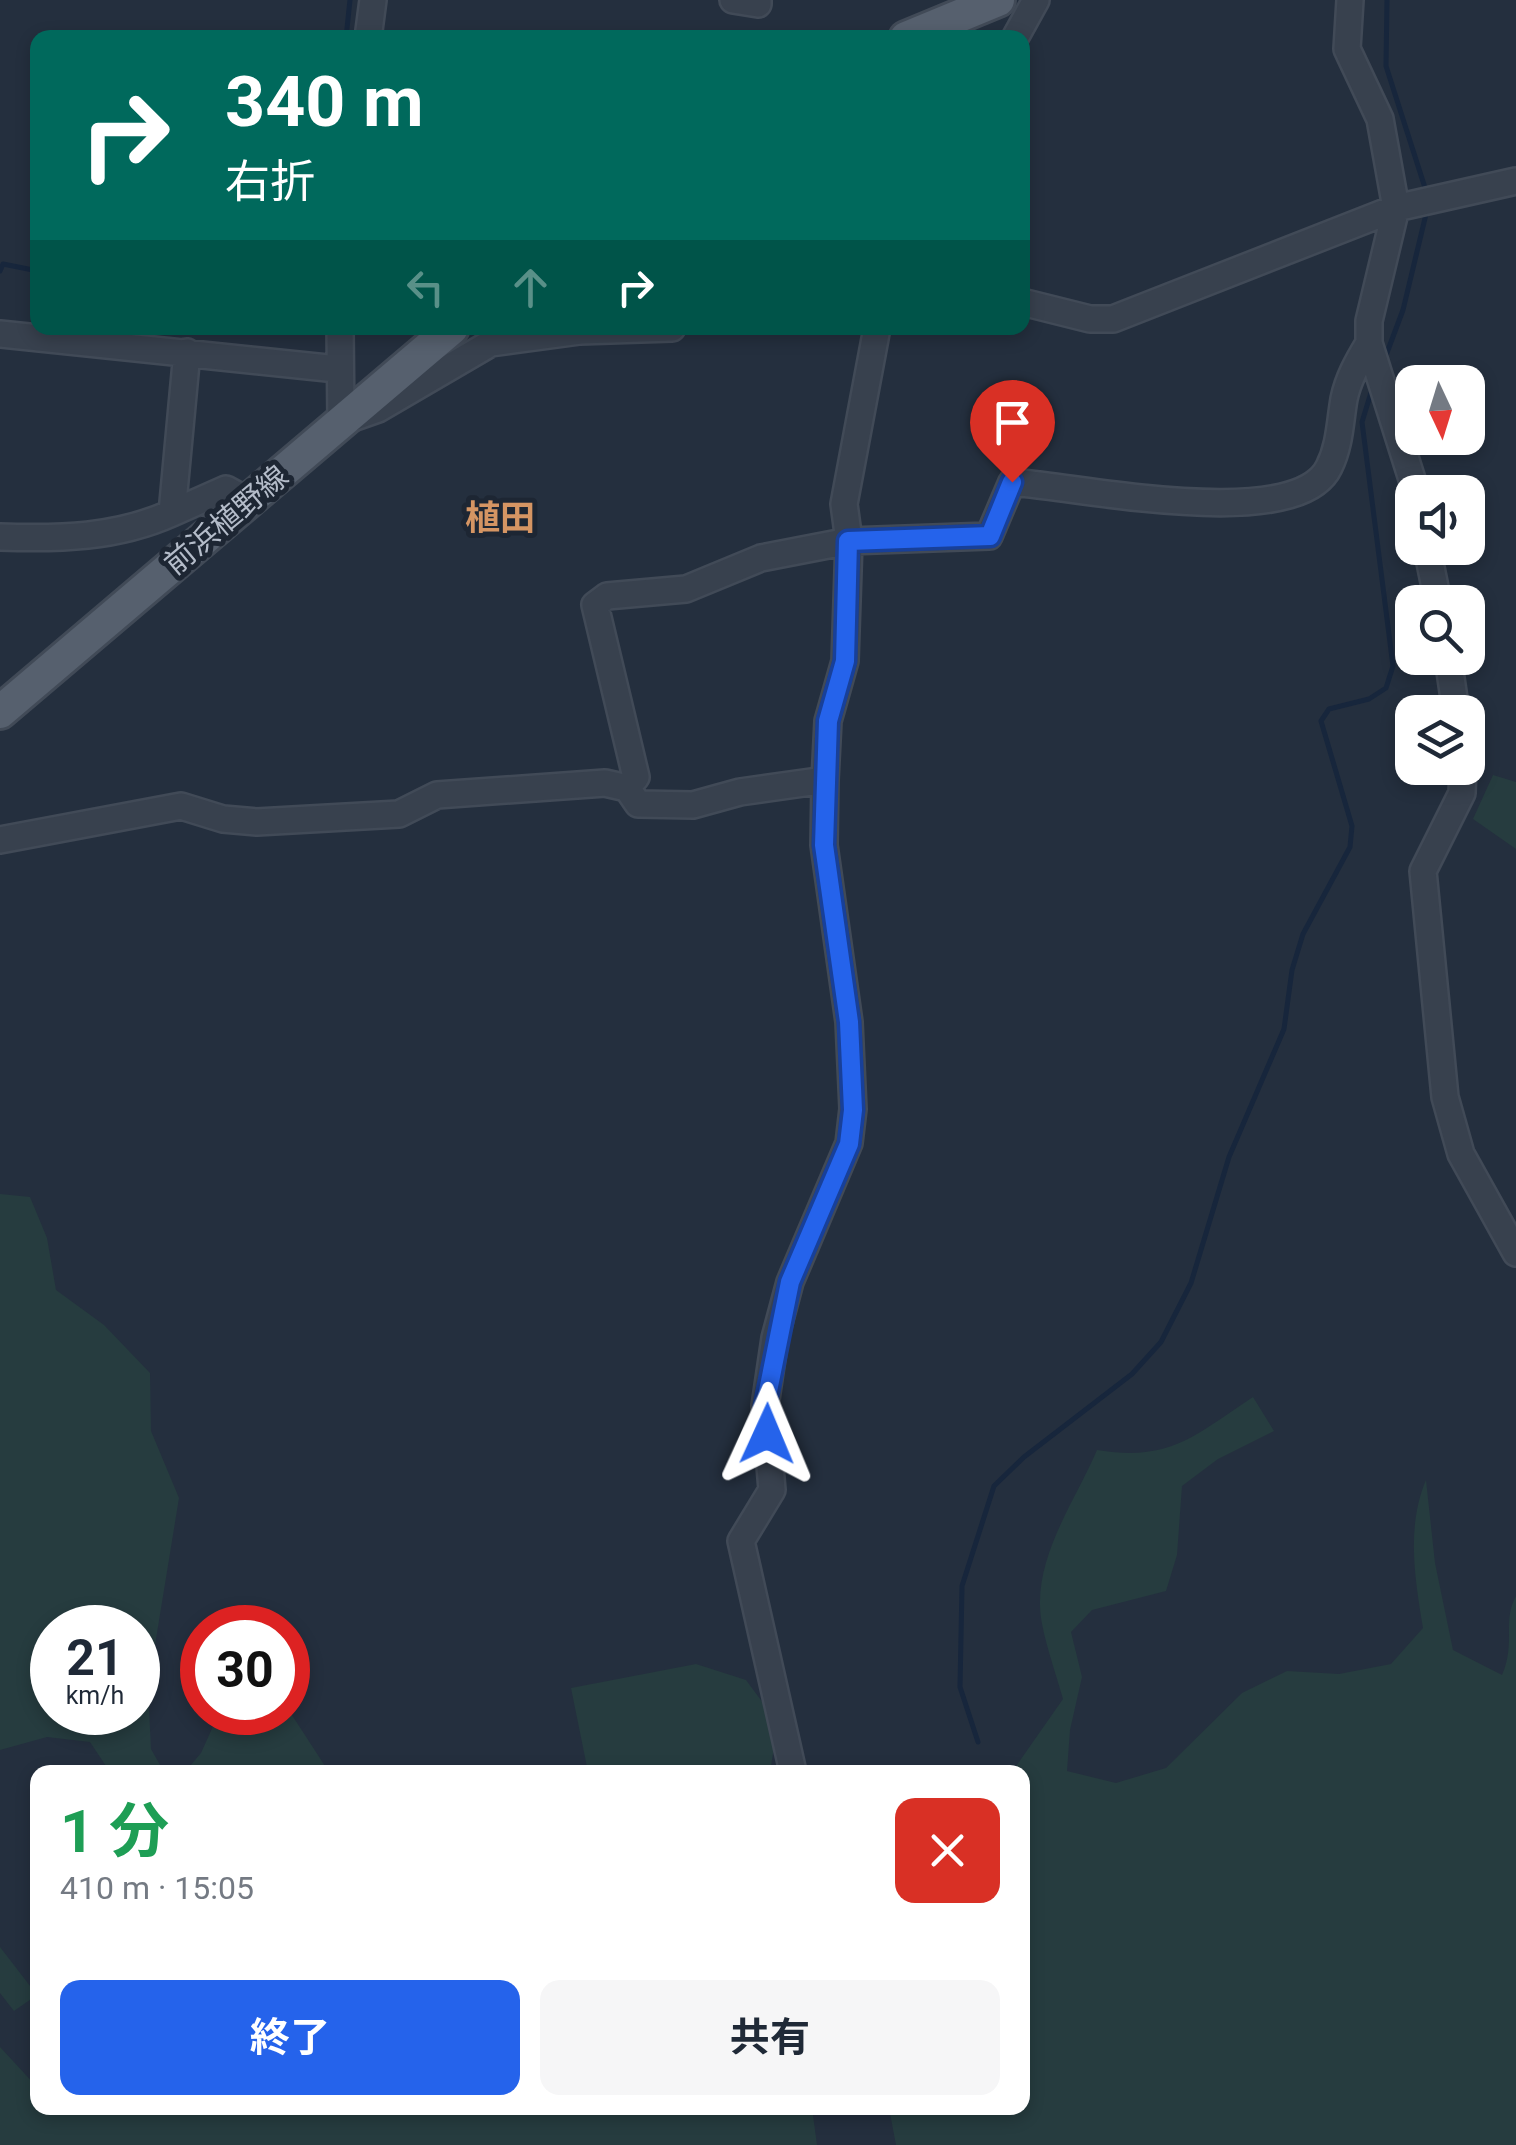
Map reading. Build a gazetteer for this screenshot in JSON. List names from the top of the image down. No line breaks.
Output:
{"streets":{"main road":["前浜植野線"]},"districts":["植田"],"north":"bottom","page":{"turn":["340 m","右折"],"speed":"21 km/h","limit":"30","heading":["1 分","410 m · 15:05"],"buttons":["終了","共有"]}}
